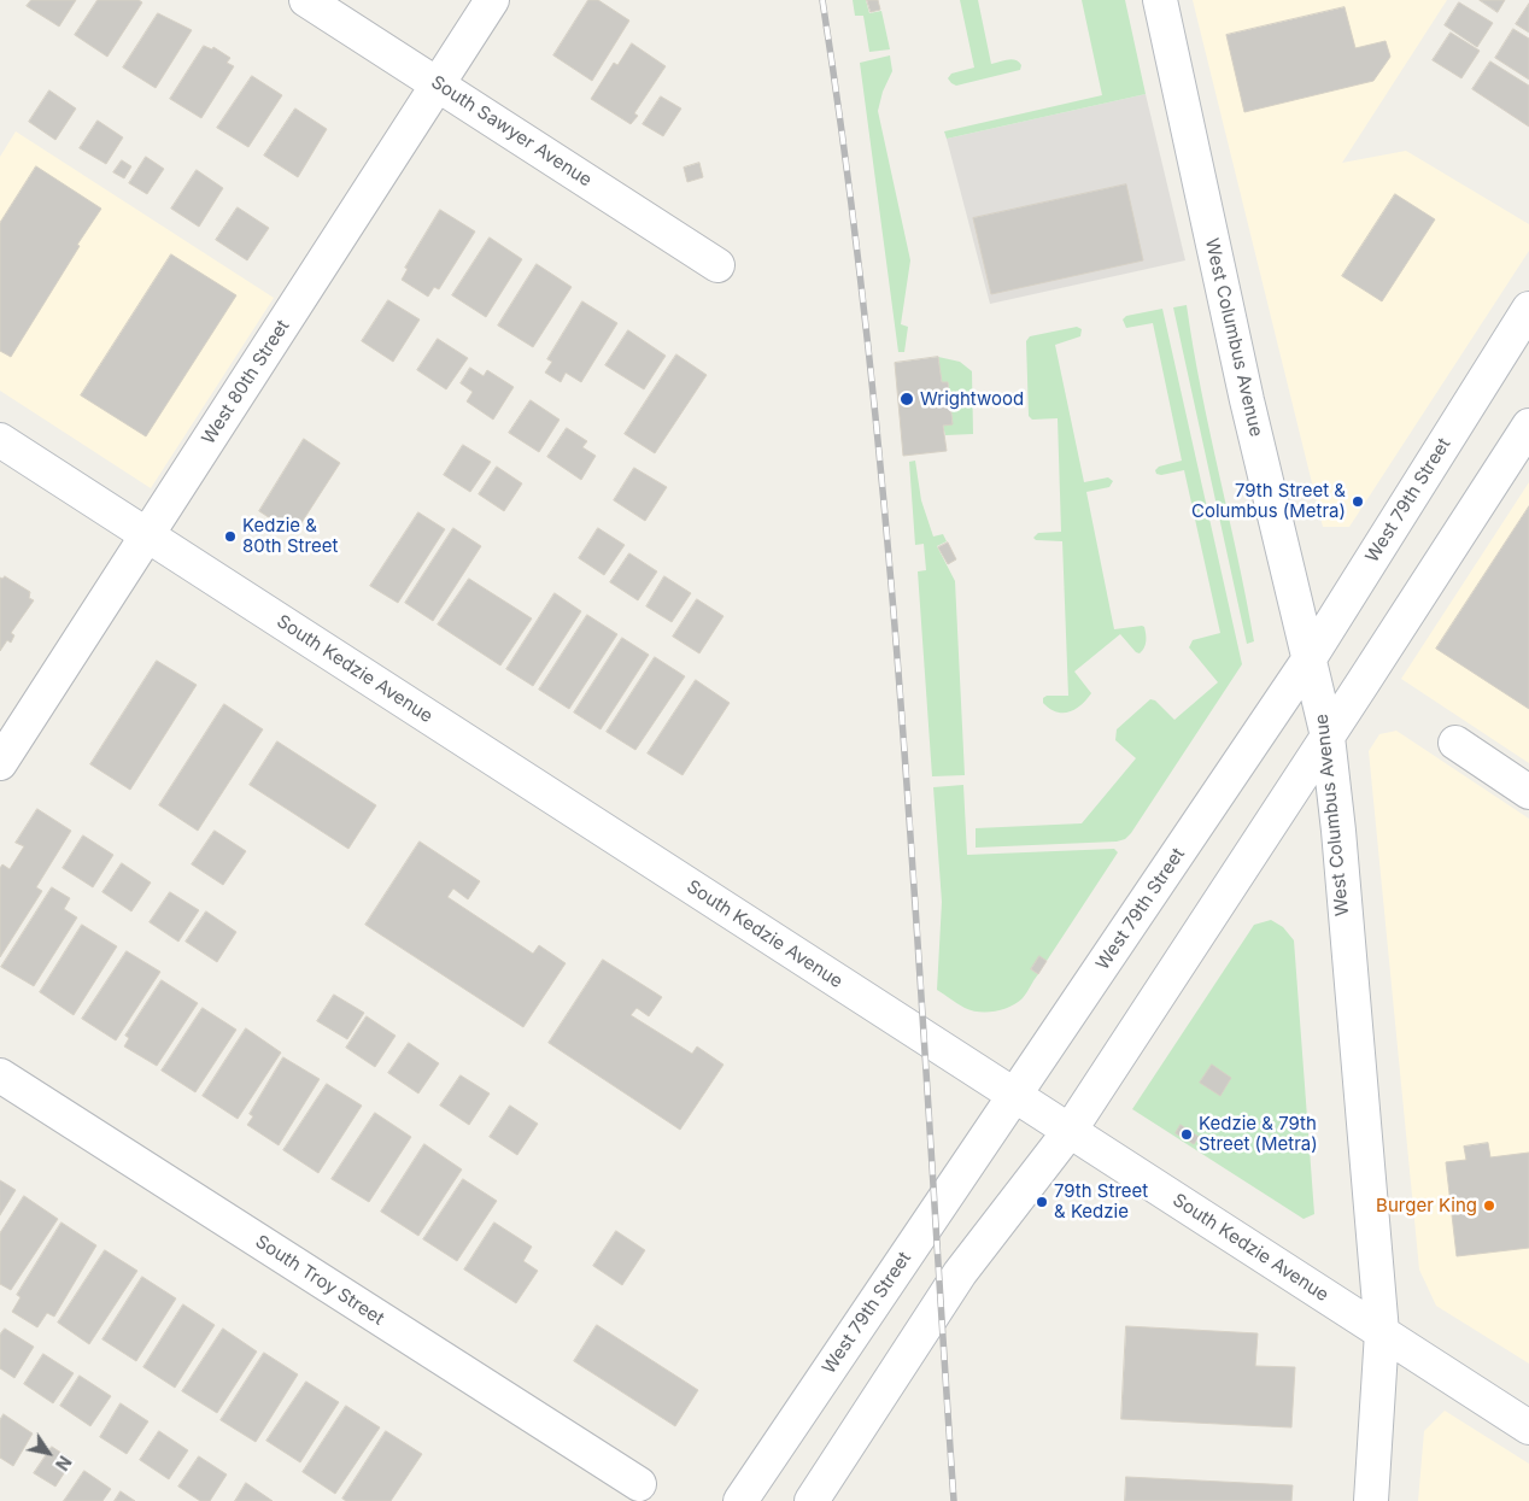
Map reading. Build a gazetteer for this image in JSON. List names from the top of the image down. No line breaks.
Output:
{"streets":{"main road":["South Sawyer Avenue","West Columbus Avenue","West 80th Street","West 79th Street","South Kedzie Avenue","South Troy Street"]},"crossings":[["South Sawyer Avenue","West 80th Street"],["West Columbus Avenue","West 79th Street"],["West Columbus Avenue","South Kedzie Avenue"],["West 80th Street","South Kedzie Avenue"],["West 79th Street","South Kedzie Avenue"]],"places":["Wrightwood","79th Street & Columbus (Metra)","Kedzie & 80th Street","Kedzie & 79th Street (Metra)","79th Street & Kedzie","Burger King"],"north":"bottom right"}
